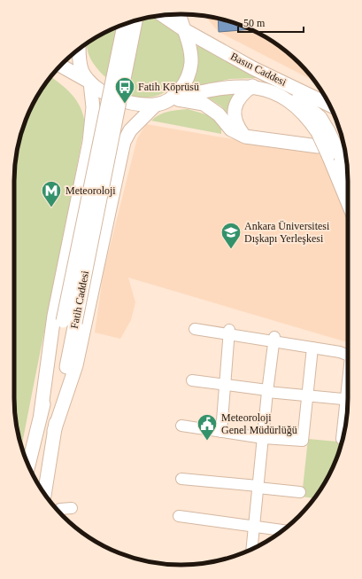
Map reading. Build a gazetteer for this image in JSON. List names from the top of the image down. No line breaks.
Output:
{"streets":{"main road":["Basın Caddesi","Fatih Caddesi"]},"places":{"bus stop":["Fatih Köprüsü"],"metro station":["Meteoroloji"],"school or university":["Ankara Üniversitesi Dışkapı Yerleşkesi"],"public building":["Meteoroloji Genel Müdürlüğü"]},"scale_bar":"50 m"}
